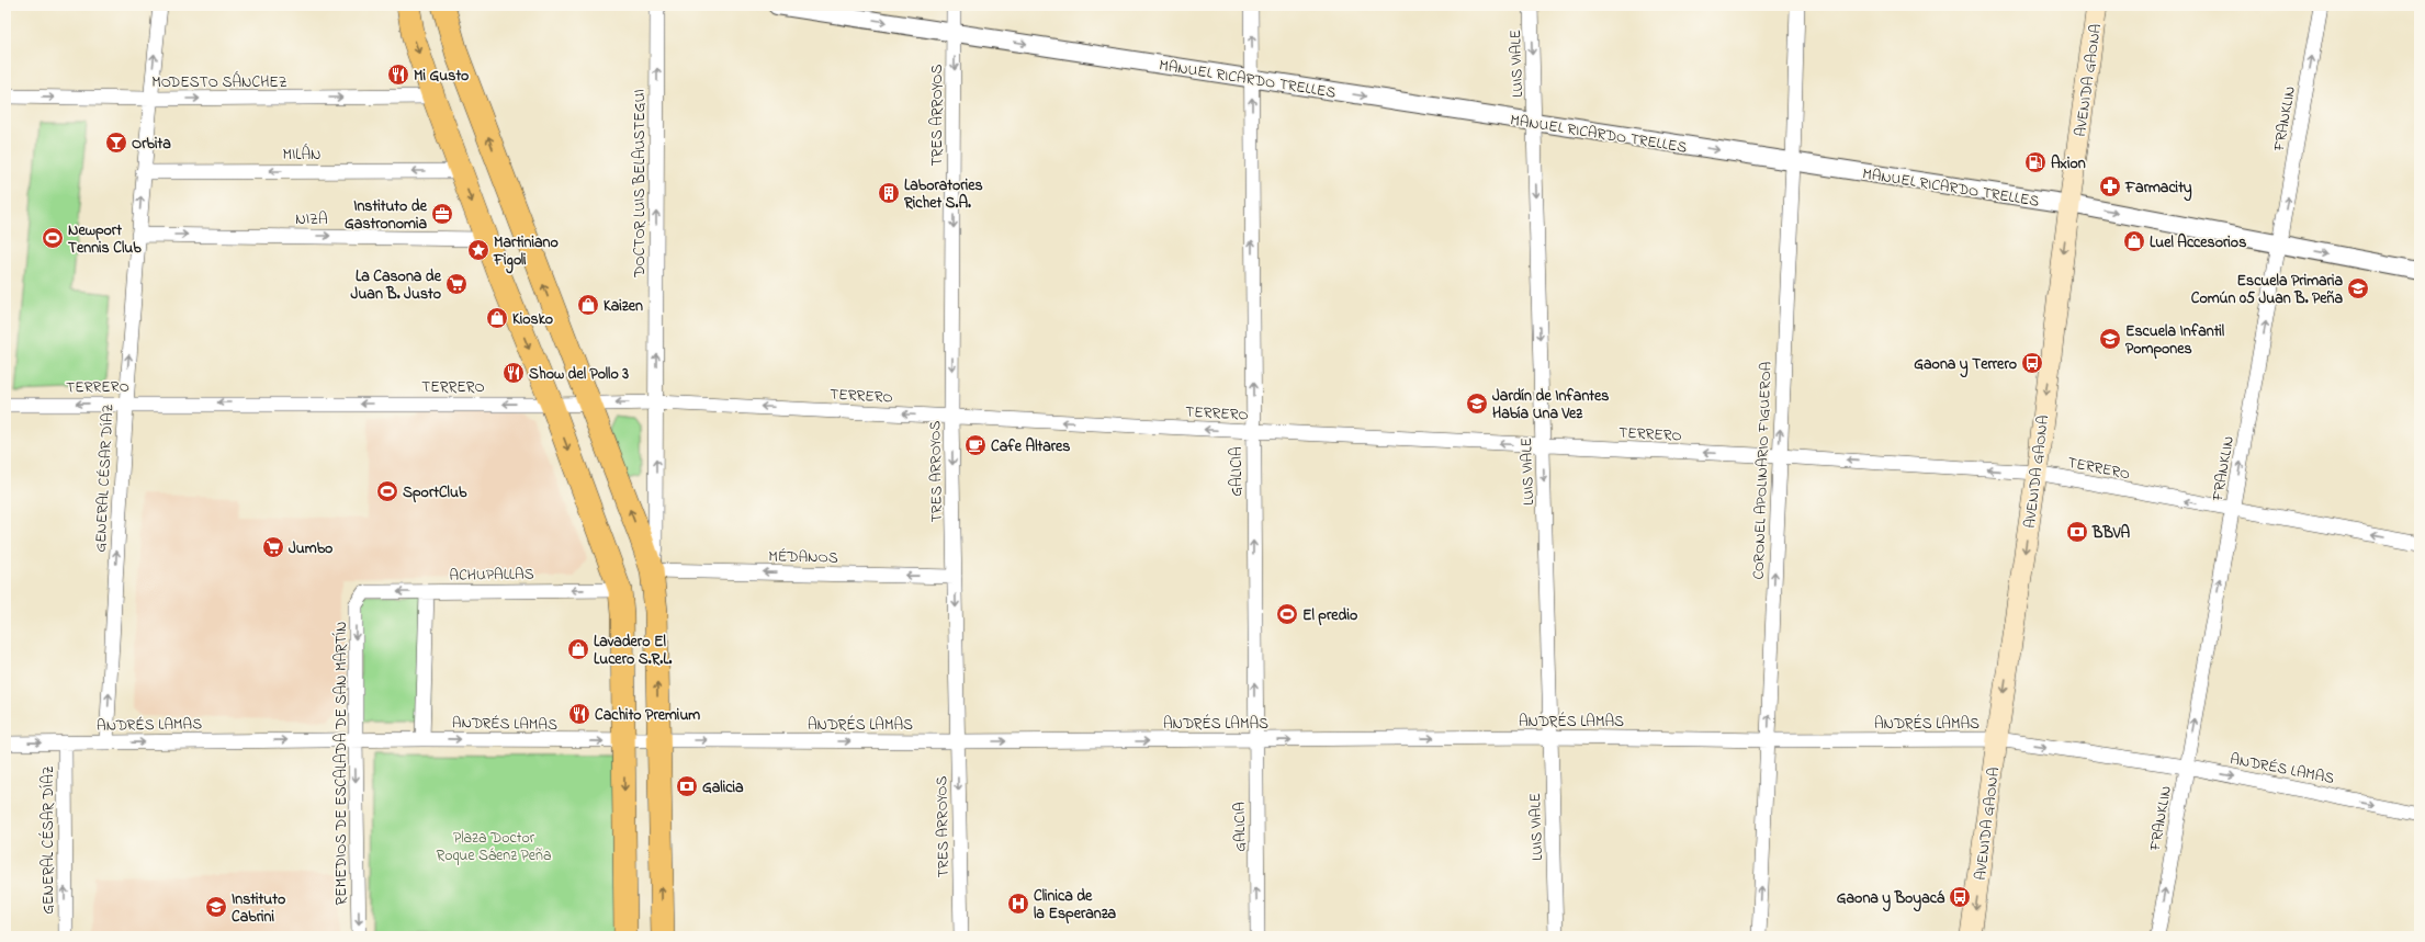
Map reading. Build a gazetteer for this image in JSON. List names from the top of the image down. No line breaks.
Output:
{"streets":{"main road":["AVENIDA GAONA"],"street":["LUIS VIALE","MANUEL RICARDO TRELLES","MODESTO SÁNCHEZ","TRES ARROYOS","FRANKLIN","MILÁN","DOCTOR LUIS BELAUSTEGUI","NIZA","TERRERO","CORONEL APOLINARIO FIGUEROA","GALICIA","GENERAL CÉSAR DÍAZ","MÉDANOS","ACHUPALLAS","ANDRÉS LAMAS","REMEDIOS DE ESCALADA DE SAN MARTÍN"]},"crossings":[["LUIS VIALE","MANUEL RICARDO TRELLES"],["LUIS VIALE","TERRERO"],["LUIS VIALE","ANDRÉS LAMAS"],["MANUEL RICARDO TRELLES","AVENIDA GAONA"],["MANUEL RICARDO TRELLES","TRES ARROYOS"],["MANUEL RICARDO TRELLES","FRANKLIN"],["MANUEL RICARDO TRELLES","CORONEL APOLINARIO FIGUEROA"],["MANUEL RICARDO TRELLES","GALICIA"],["AVENIDA GAONA","TERRERO"],["AVENIDA GAONA","ANDRÉS LAMAS"],["MODESTO SÁNCHEZ","GENERAL CÉSAR DÍAZ"],["TRES ARROYOS","TERRERO"],["TRES ARROYOS","MÉDANOS"],["TRES ARROYOS","ANDRÉS LAMAS"],["FRANKLIN","TERRERO"],["FRANKLIN","ANDRÉS LAMAS"],["MILÁN","GENERAL CÉSAR DÍAZ"],["DOCTOR LUIS BELAUSTEGUI","TERRERO"],["DOCTOR LUIS BELAUSTEGUI","MÉDANOS"],["NIZA","GENERAL CÉSAR DÍAZ"],["TERRERO","CORONEL APOLINARIO FIGUEROA"],["TERRERO","GALICIA"],["TERRERO","GENERAL CÉSAR DÍAZ"],["CORONEL APOLINARIO FIGUEROA","ANDRÉS LAMAS"],["GALICIA","ANDRÉS LAMAS"],["GENERAL CÉSAR DÍAZ","ANDRÉS LAMAS"],["ACHUPALLAS","REMEDIOS DE ESCALADA DE SAN MARTÍN"],["ANDRÉS LAMAS","REMEDIOS DE ESCALADA DE SAN MARTÍN"]],"one_way":["LUIS VIALE","MANUEL RICARDO TRELLES","AVENIDA GAONA","MODESTO SÁNCHEZ","TRES ARROYOS","FRANKLIN","MILÁN","DOCTOR LUIS BELAUSTEGUI","NIZA","TERRERO","CORONEL APOLINARIO FIGUEROA","GALICIA","GENERAL CÉSAR DÍAZ","MÉDANOS","ACHUPALLAS","ANDRÉS LAMAS"],"parks":["Plaza Doctor Roque Sáenz Peña"],"places":{"restaurant":["Mi Gusto","Show del Pollo 3","Cachito Premium"],"bar":["Orbita"],"fuel station":["Axion"],"pharmacy":["Farmacity"],"building":["Laboratories Richet S.A."],"office":["Instituto de Gastronomia"],"sports":["Newport Tennis Club","SportClub","El predio"],"shop":["Luel Accesorios","Kaizen","Kiosko","Lavadero El Lucero S.R.L."],"place":["Martiniano Figoli"],"supermarket":["La Casona de Juan B. Justo","Jumbo"],"school or university":["Escuela Primaria Común 05 Juan B. Peña","Escuela Infantil Pompones","Jardín de Infantes Había Una Vez","Instituto Cabrini"],"bus stop":["Gaona y Terrero","Gaona y Boyacá"],"cafe":["Cafe Altares"],"bank":["BBVA","Galicia"],"hospital":["Clinica de la Esperanza"]}}
